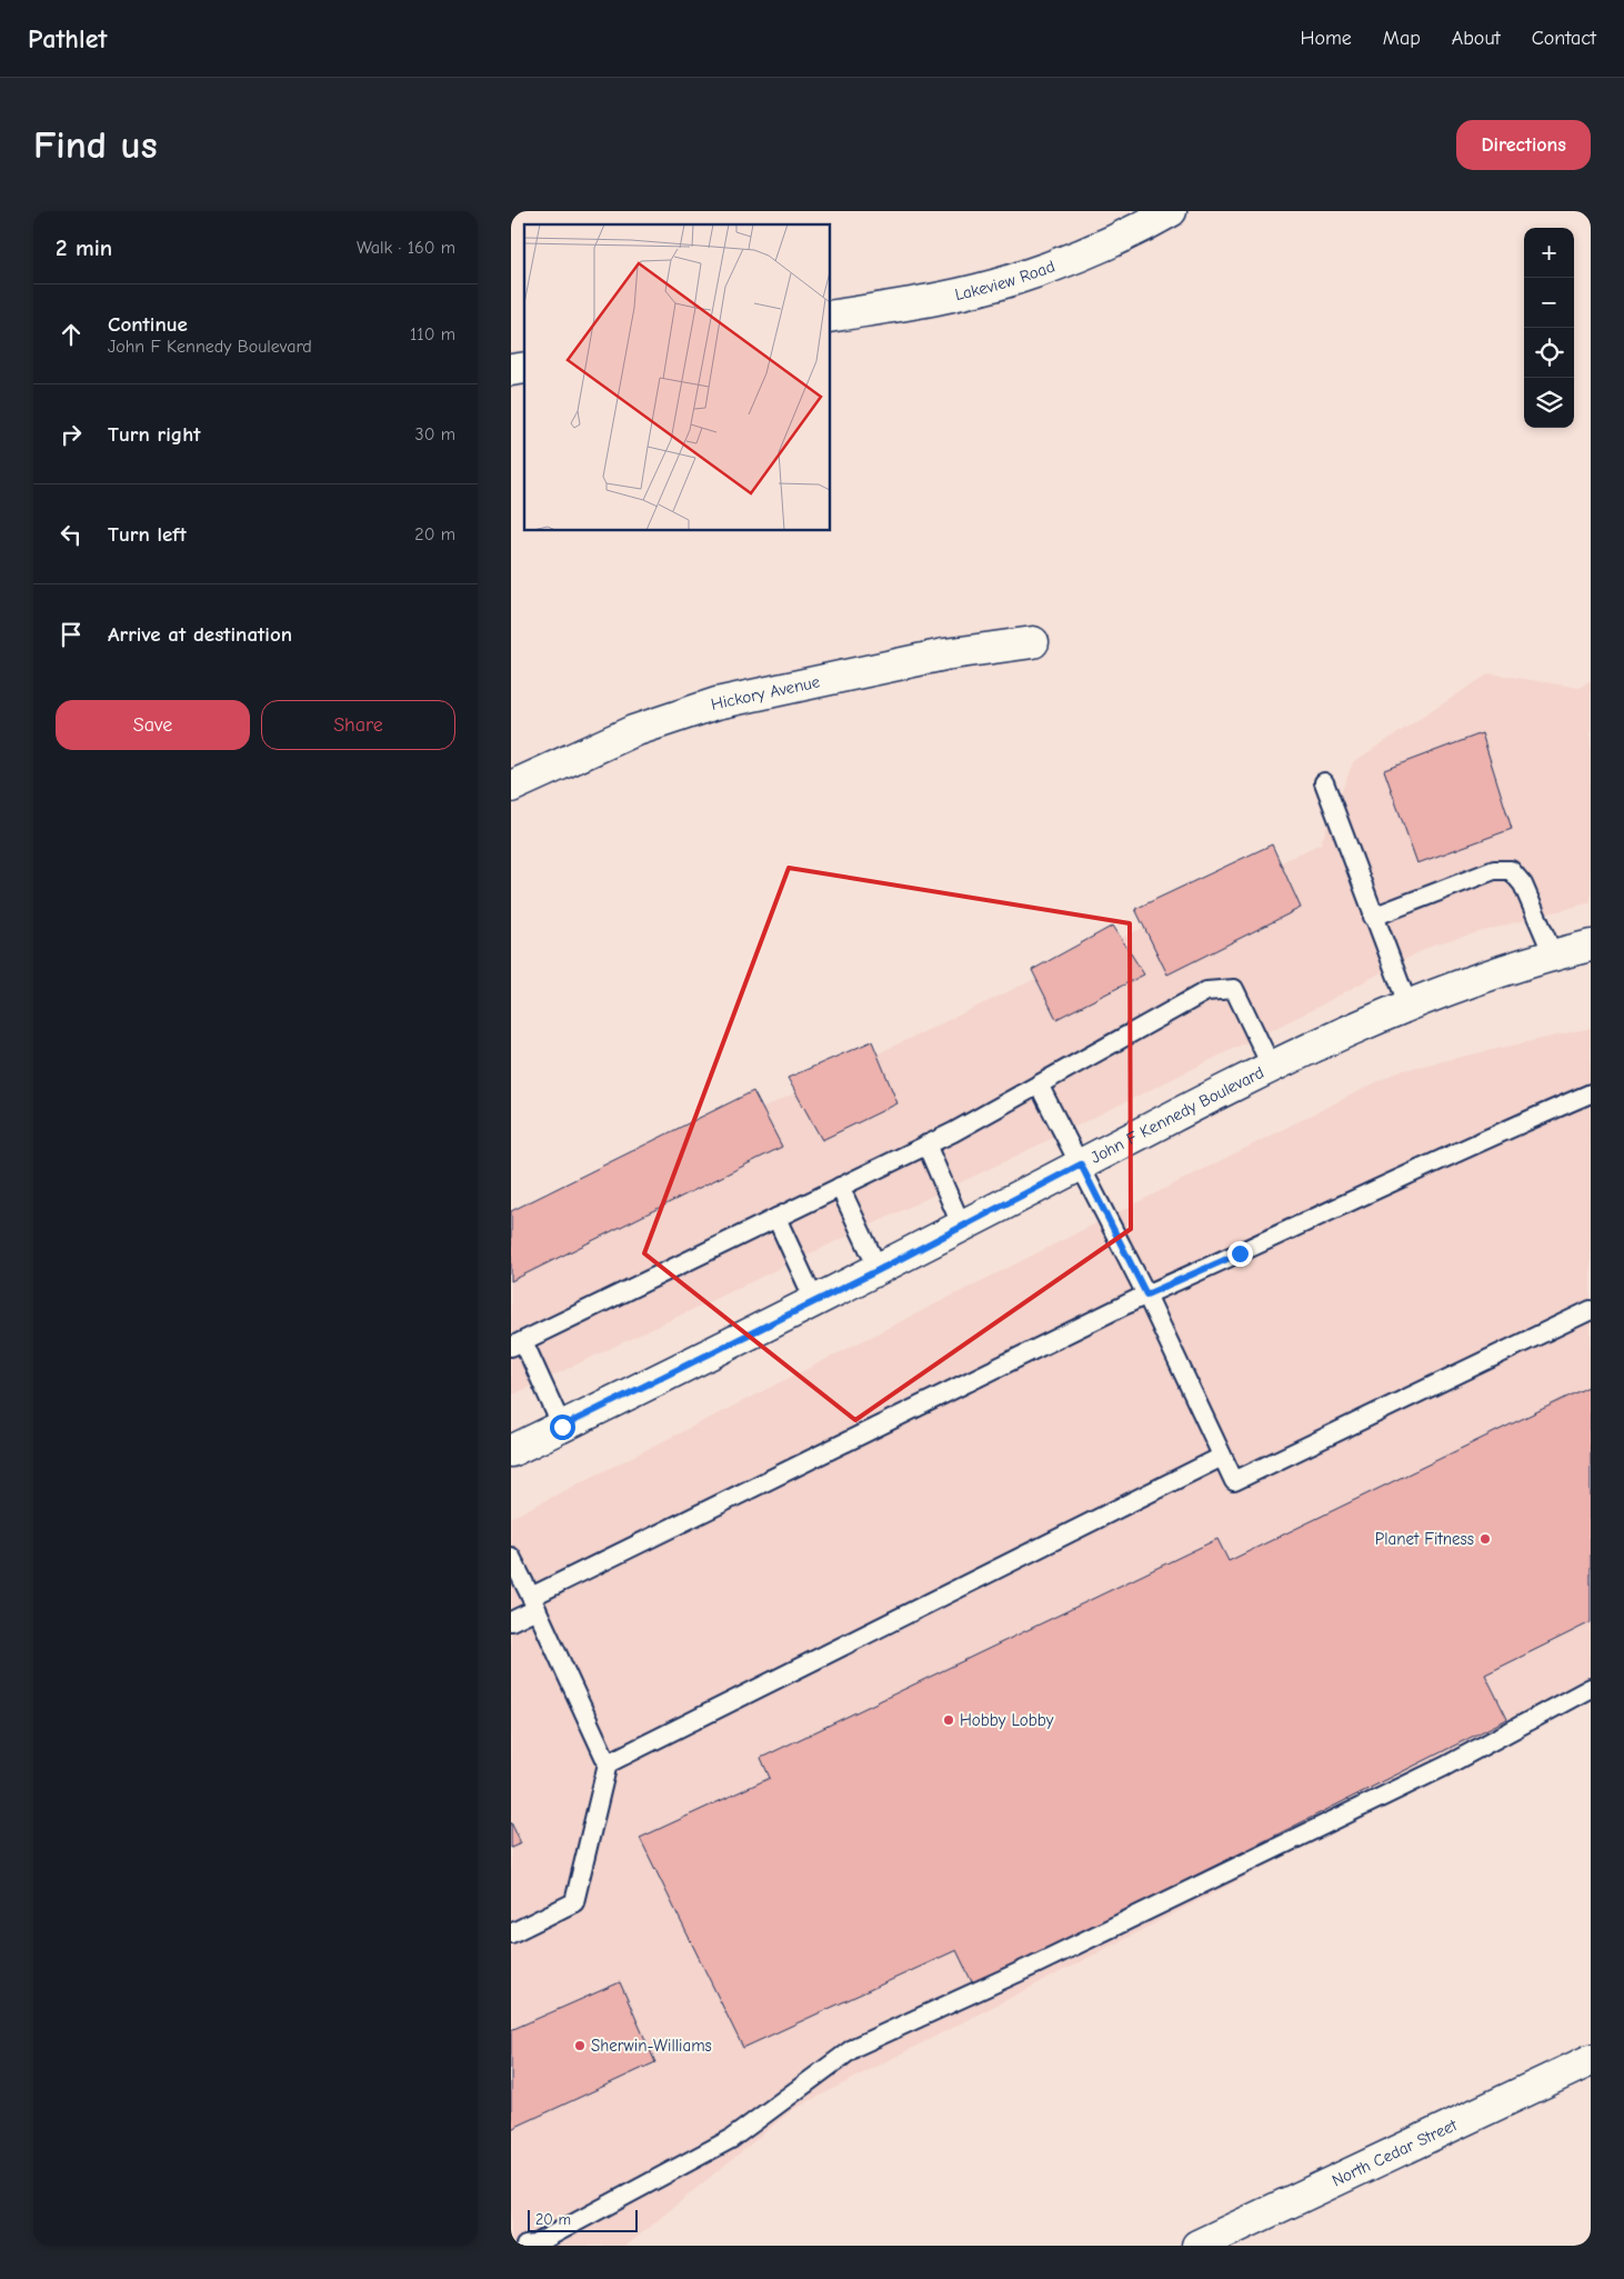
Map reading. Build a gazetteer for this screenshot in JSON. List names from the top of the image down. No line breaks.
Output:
{"streets":{"street":["Lakeview Road","Hickory Avenue","John F Kennedy Boulevard","North Cedar Street"]},"places":["Planet Fitness","Hobby Lobby","Sherwin-Williams"],"scale_bar":"20 m","page":{"header":"Pathlet","nav":["Home","Map","About","Contact"],"buttons":["Directions",["Save","Share"]],"title":"Find us","heading":["2 min","Walk · 160 m"],"map_buttons":["+","−"],"list":[["Continue","John F Kennedy Boulevard","110 m"],["Turn right","30 m"],["Turn left","20 m"],"Arrive at destination"],"scale":"20 m"}}
